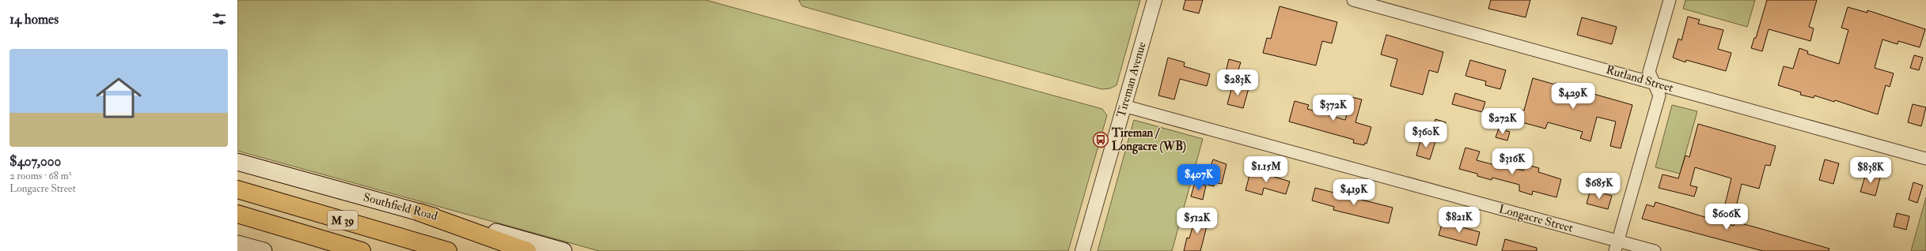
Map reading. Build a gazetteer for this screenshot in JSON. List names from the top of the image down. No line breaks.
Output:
{"streets":{"highway":["M 39"],"main road":["Southfield Road"],"street":["Rutland Street","Tireman Avenue","Longacre Street"]},"crossings":[["Tireman Avenue","Longacre Street"]],"places":{"bus stop":["Tireman / Longacre (WB)"]},"page":{"heading":"14 homes","list":[{"name":"$407,000","note":"2 rooms · 68 m² · Longacre Street"}],"price":["$283K","$429K","$372K","$272K","$360K","$316K","$1.15M","$838K","$407K","$685K","$419K","$606K","$821K","$512K"]}}
